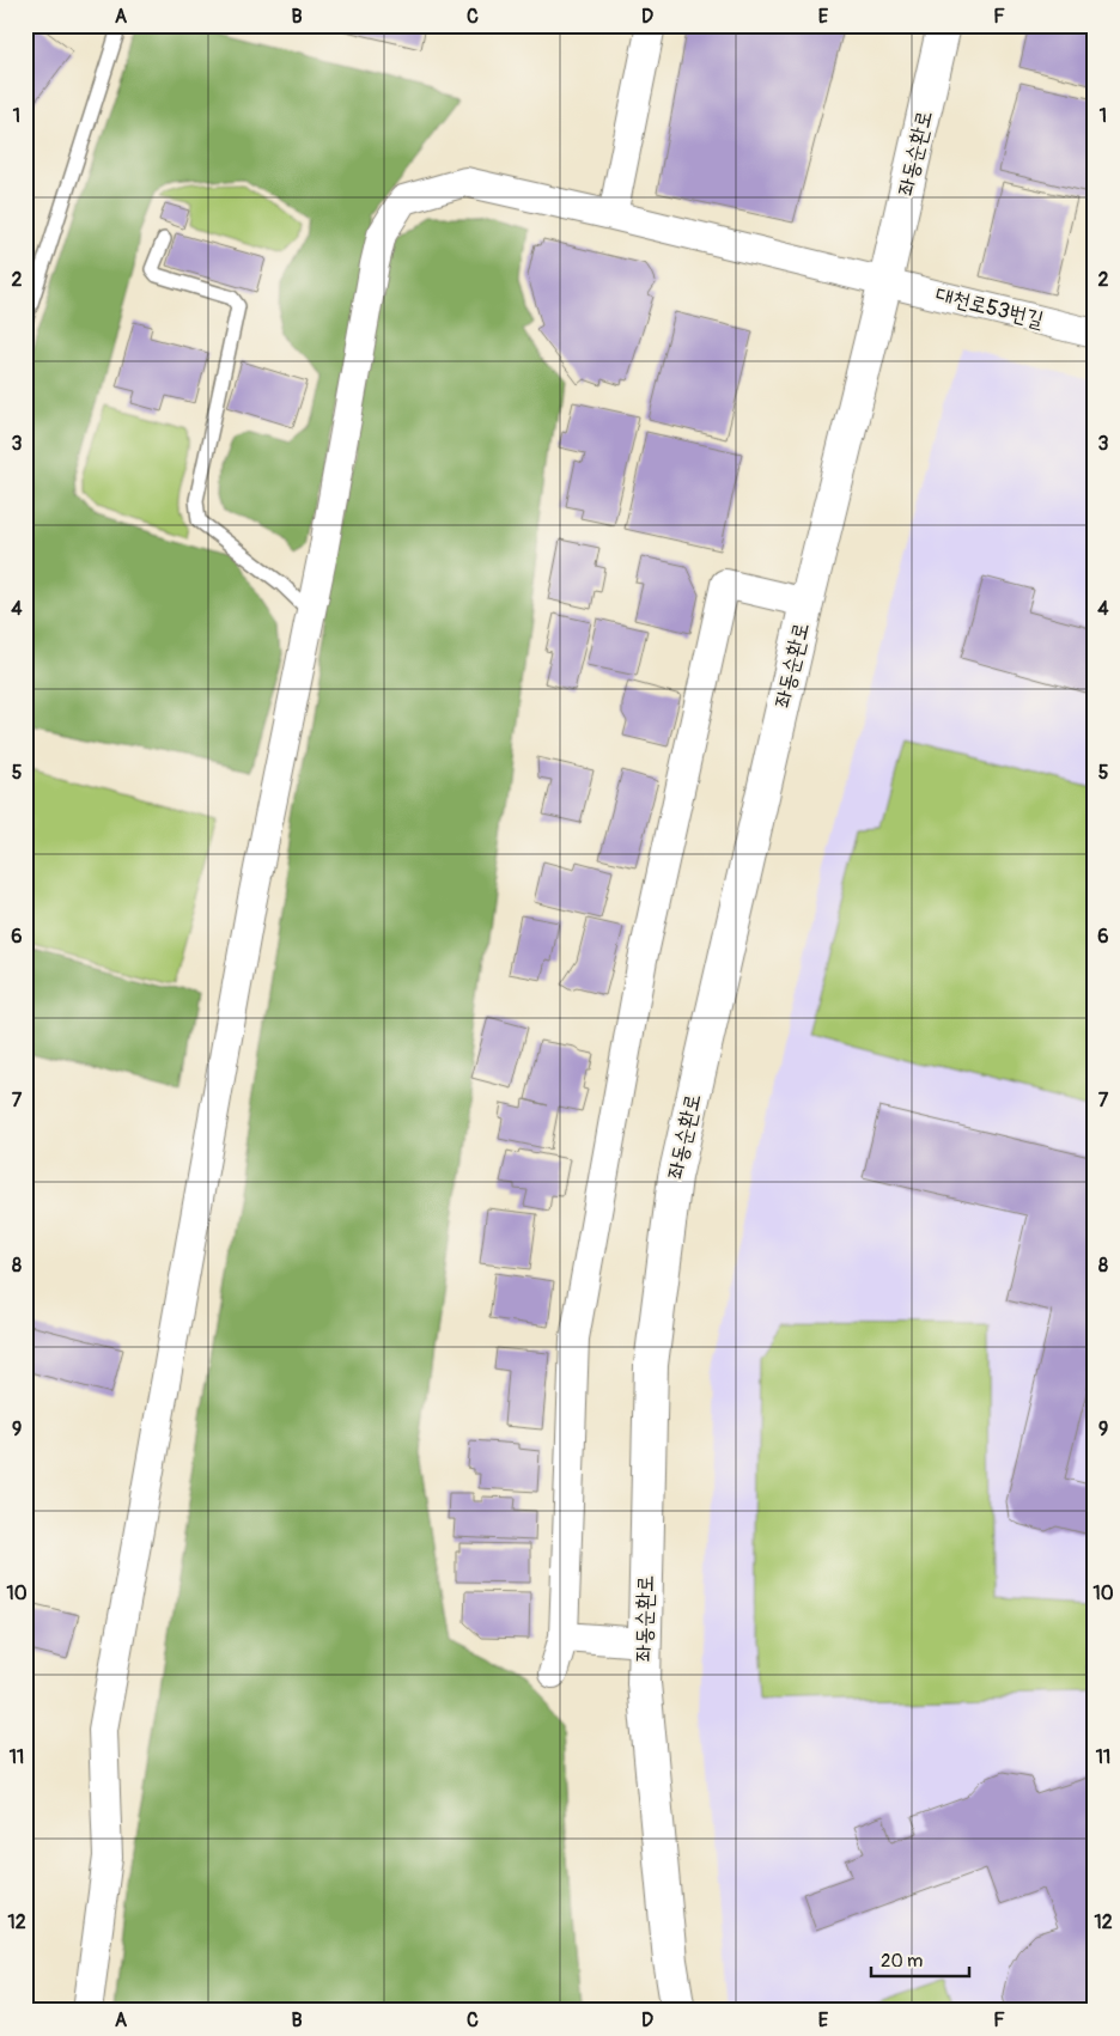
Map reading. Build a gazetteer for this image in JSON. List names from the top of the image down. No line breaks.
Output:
{"streets":{"street":["좌동순환로","대천로53번길"]},"crossings":[["좌동순환로","대천로53번길"]],"scale_bar":"20 m","grid":{"columns":["A","B","C","D","E","F"],"rows":["1","2","3","4","5","6","7","8","9","10","11","12"]}}
